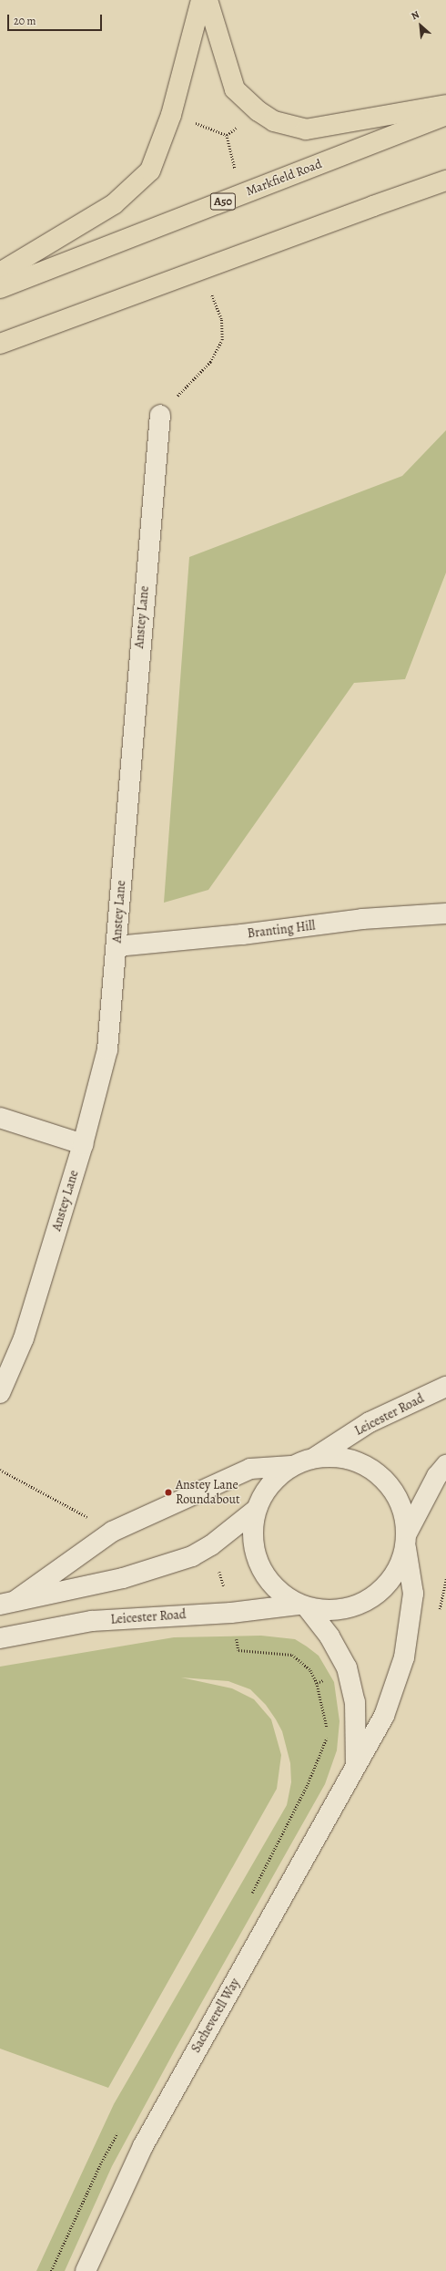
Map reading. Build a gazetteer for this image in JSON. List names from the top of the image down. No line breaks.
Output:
{"streets":{"highway":["Markfield Road","A50"],"street":["Anstey Lane","Branting Hill","Leicester Road","Sacheverell Way"]},"crossings":[["Anstey Lane","Branting Hill"],["Leicester Road","Sacheverell Way"]],"places":["Anstey Lane Roundabout"],"scale_bar":"20 m","north":"top left"}
